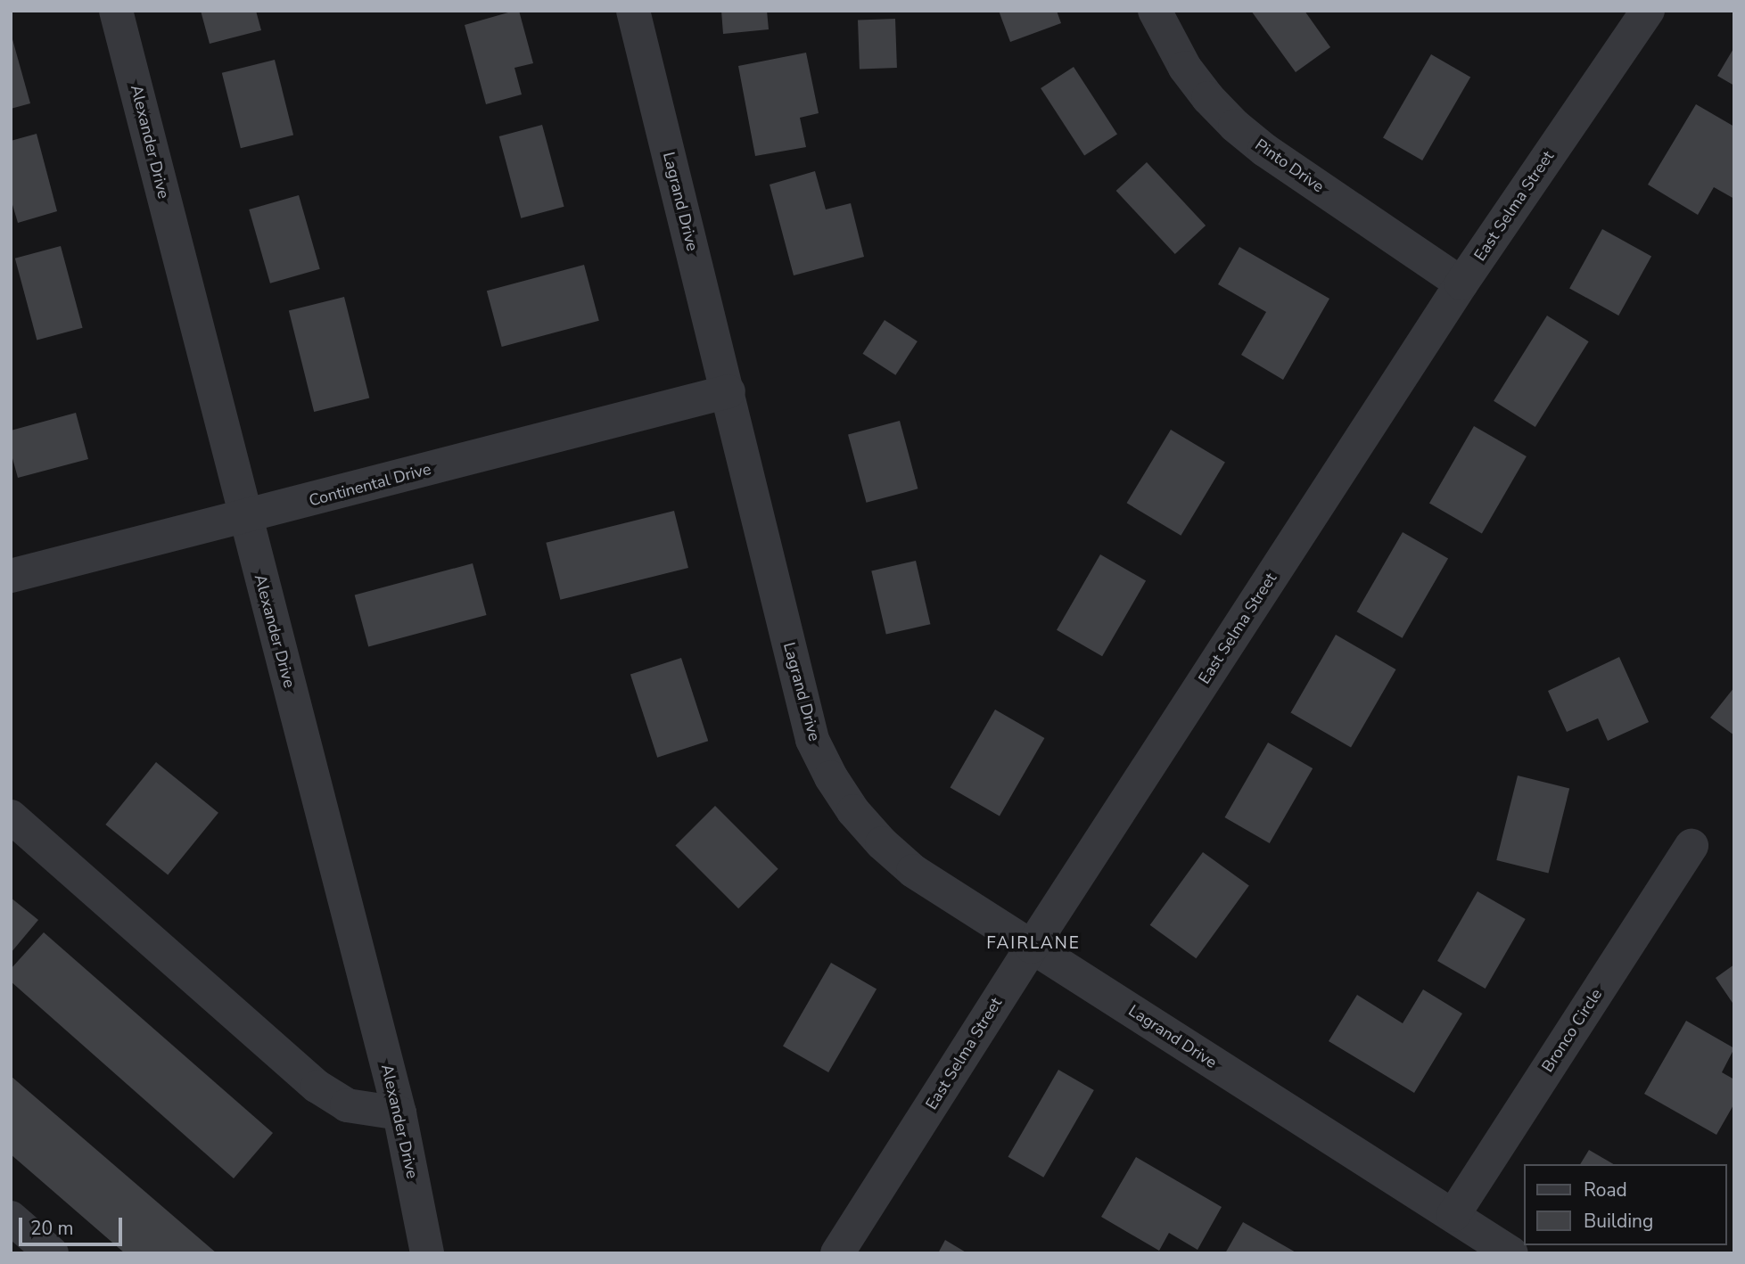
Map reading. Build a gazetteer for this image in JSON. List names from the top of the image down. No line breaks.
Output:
{"streets":{"street":["Alexander Drive","Pinto Drive","Lagrand Drive","East Selma Street","Continental Drive","Bronco Circle"]},"crossings":[["Alexander Drive","Continental Drive"],["Pinto Drive","East Selma Street"],["Lagrand Drive","East Selma Street"],["Lagrand Drive","Continental Drive"],["Lagrand Drive","Bronco Circle"]],"districts":["FAIRLANE"],"legend":["Road","Building"],"scale_bar":"20 m"}
